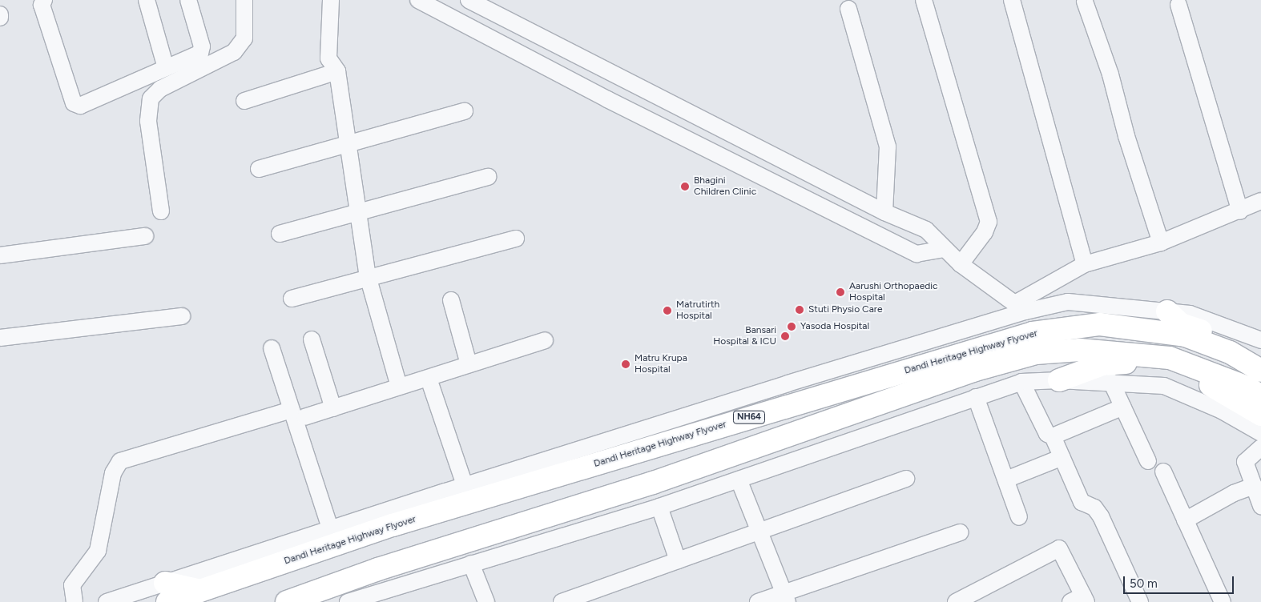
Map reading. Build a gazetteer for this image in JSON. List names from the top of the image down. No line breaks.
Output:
{"streets":{"highway":["Dandi Heritage Highway Flyover","NH64"]},"places":["Bhagini Children Clinic","Aarushi Orthopaedic Hospital","Stuti Physio Care","Matrutirth Hospital","Yasoda Hospital","Bansari Hospital & ICU","Matru Krupa Hospital"],"scale_bar":"50 m"}
